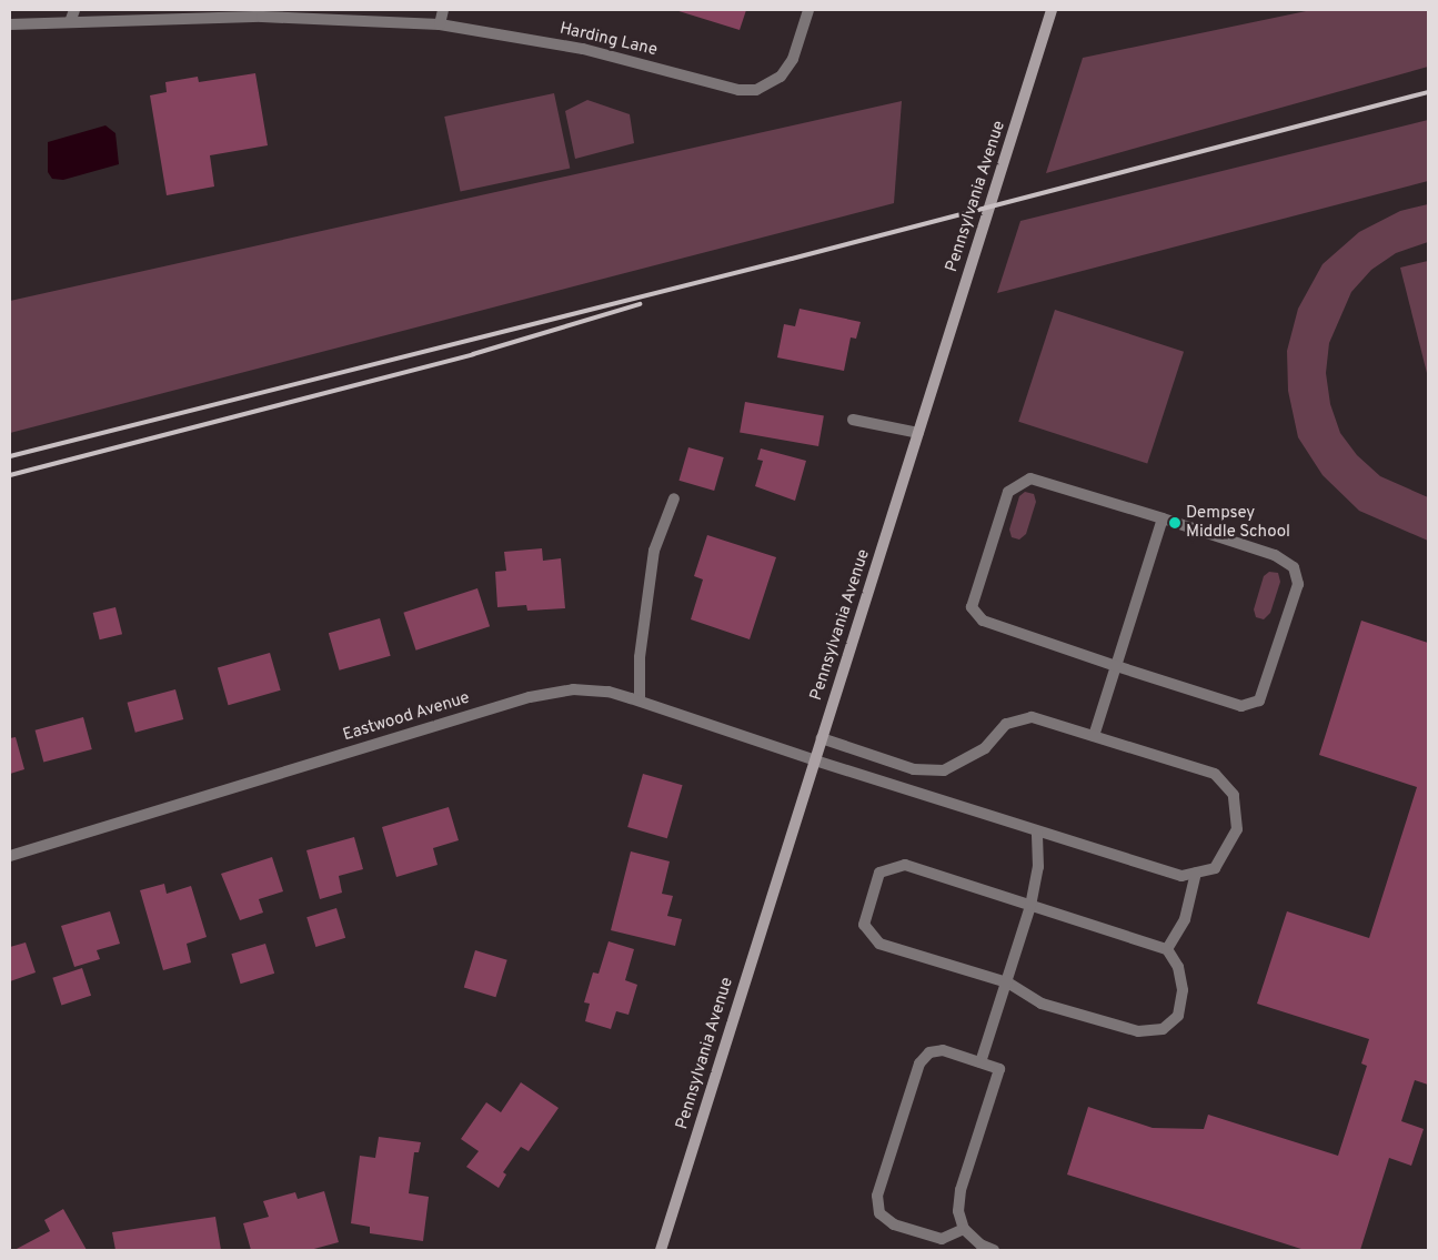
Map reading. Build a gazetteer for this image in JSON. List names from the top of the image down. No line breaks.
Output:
{"streets":{"street":["Harding Lane","Pennsylvania Avenue","Eastwood Avenue"]},"crossings":[["Pennsylvania Avenue","Eastwood Avenue"]],"places":["Dempsey Middle School"]}
